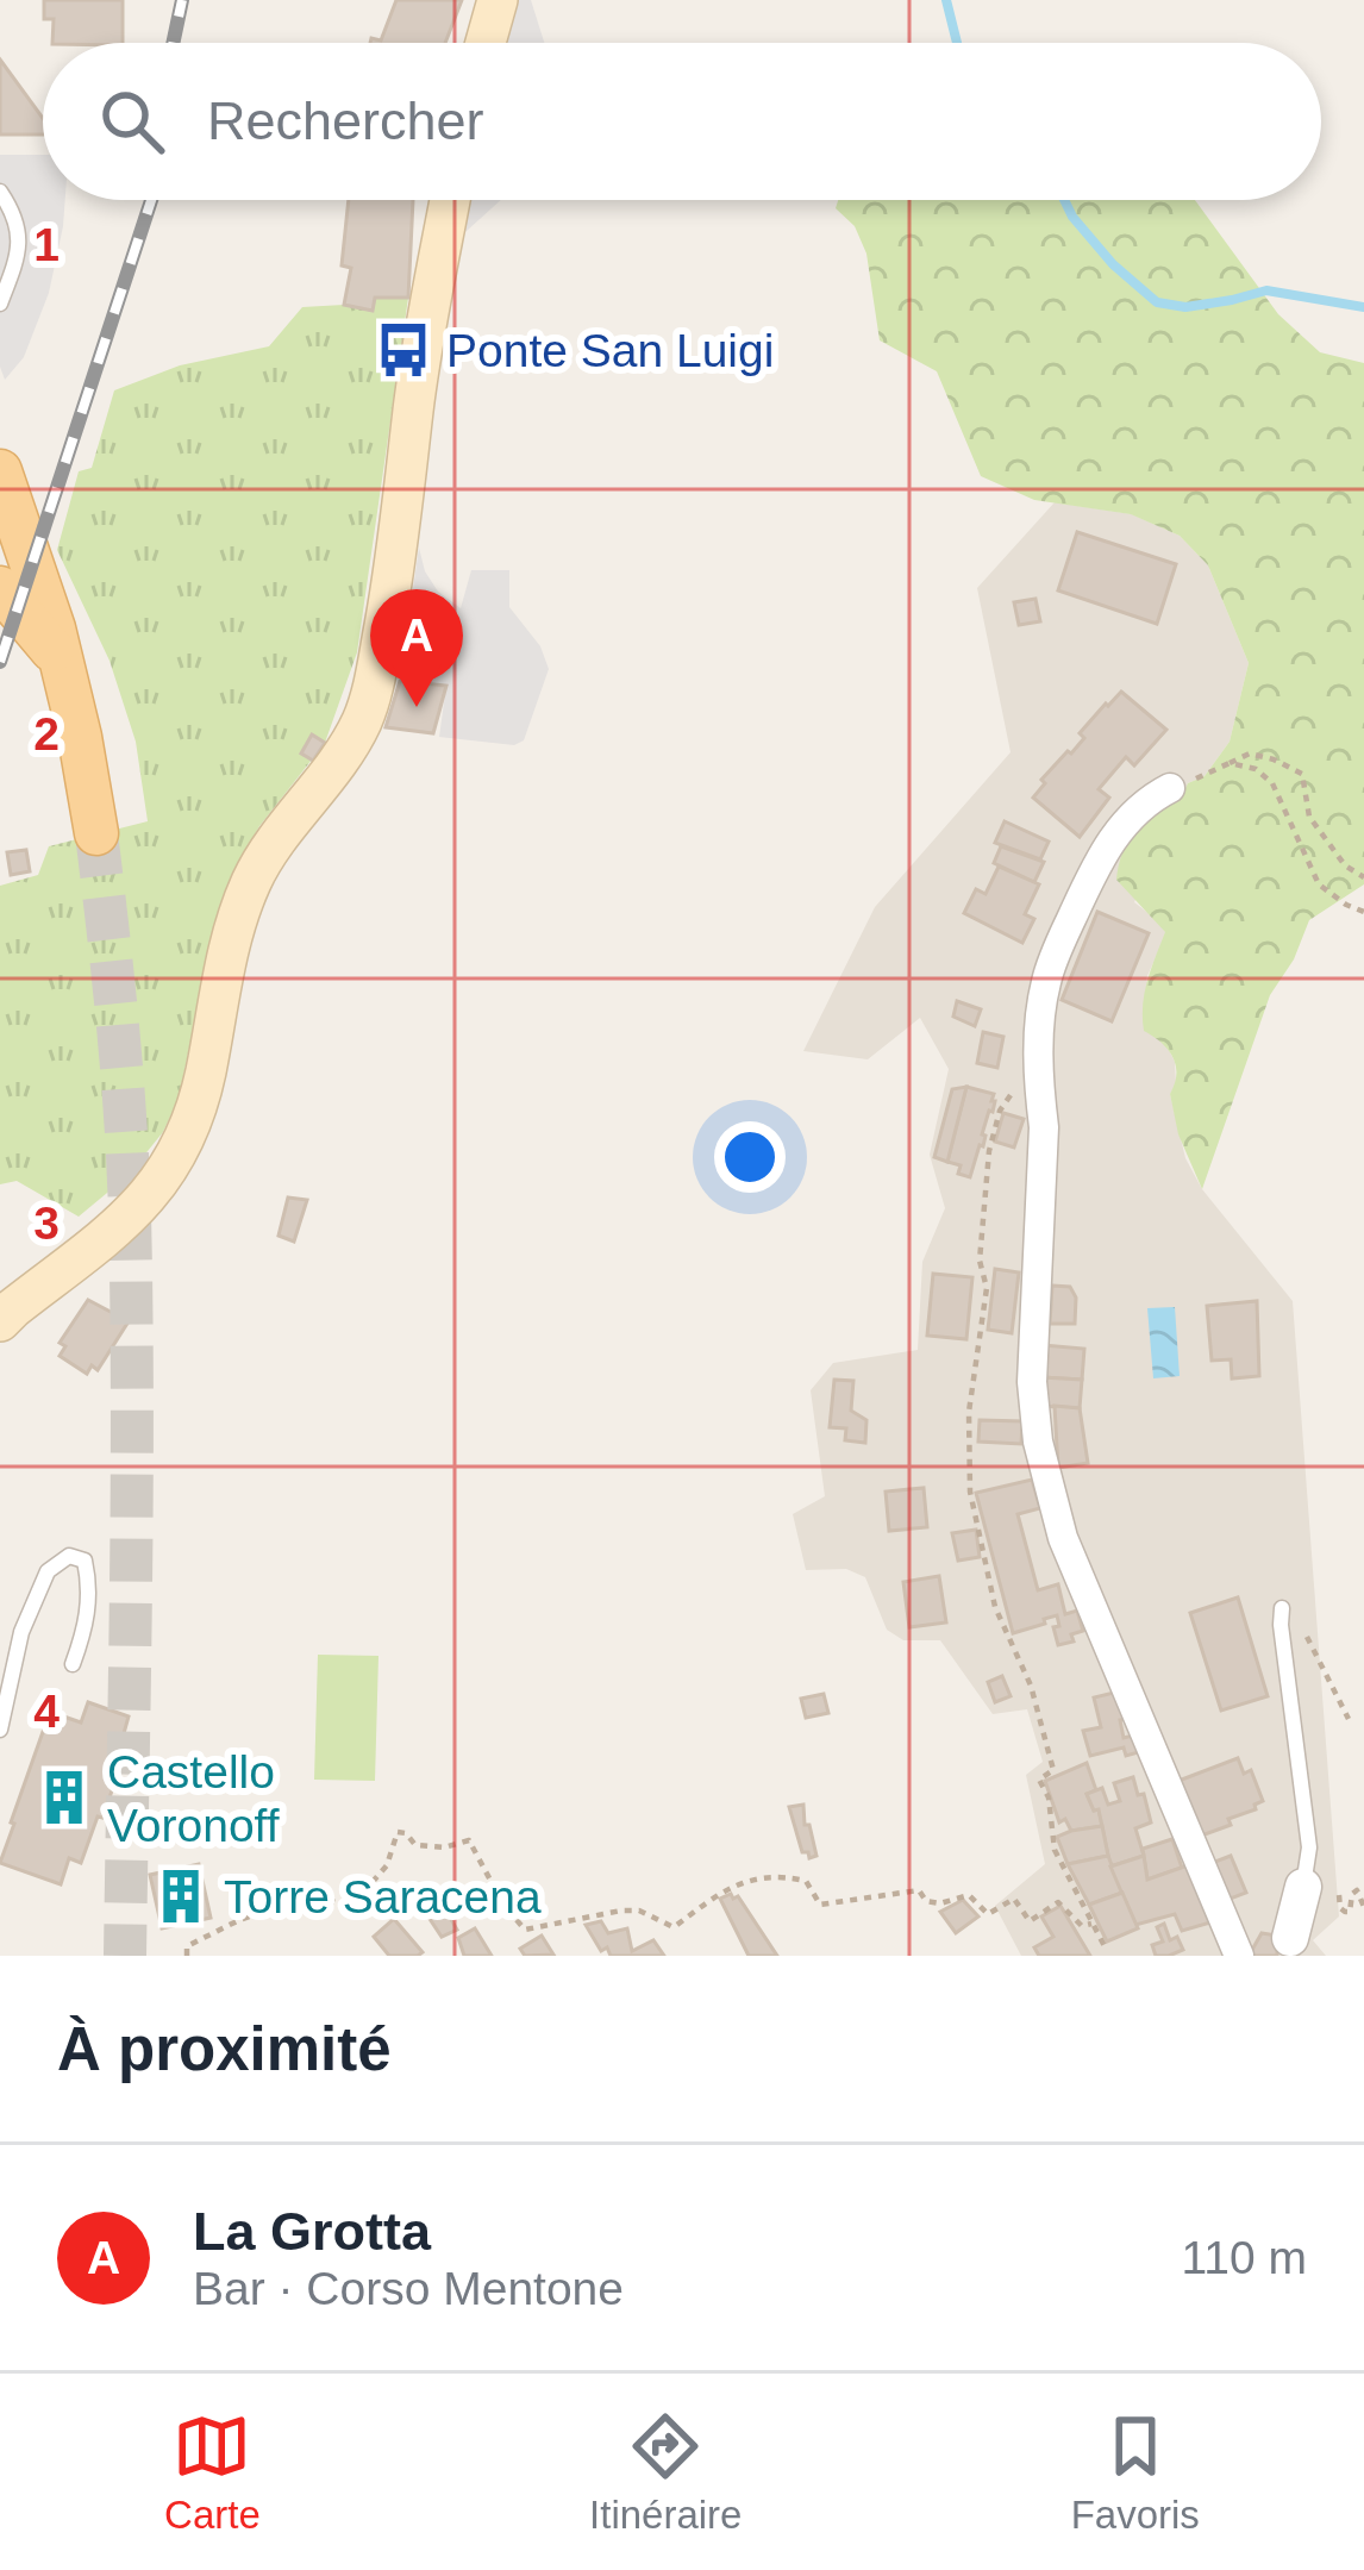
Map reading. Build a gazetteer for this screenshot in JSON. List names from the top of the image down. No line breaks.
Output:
{"places":{"bus stop":["Ponte San Luigi"],"building":["Castello Voronoff","Torre Saracena"]},"page":{"search":"Rechercher","pins":"A","heading":"À proximité","list":[{"mark":"A","name":"La Grotta","note":"Bar · Corso Mentone","value":"110 m"}],"nav":["Carte","Itinéraire","Favoris"]},"grid":{"rows":["1","2","3","4"]}}
